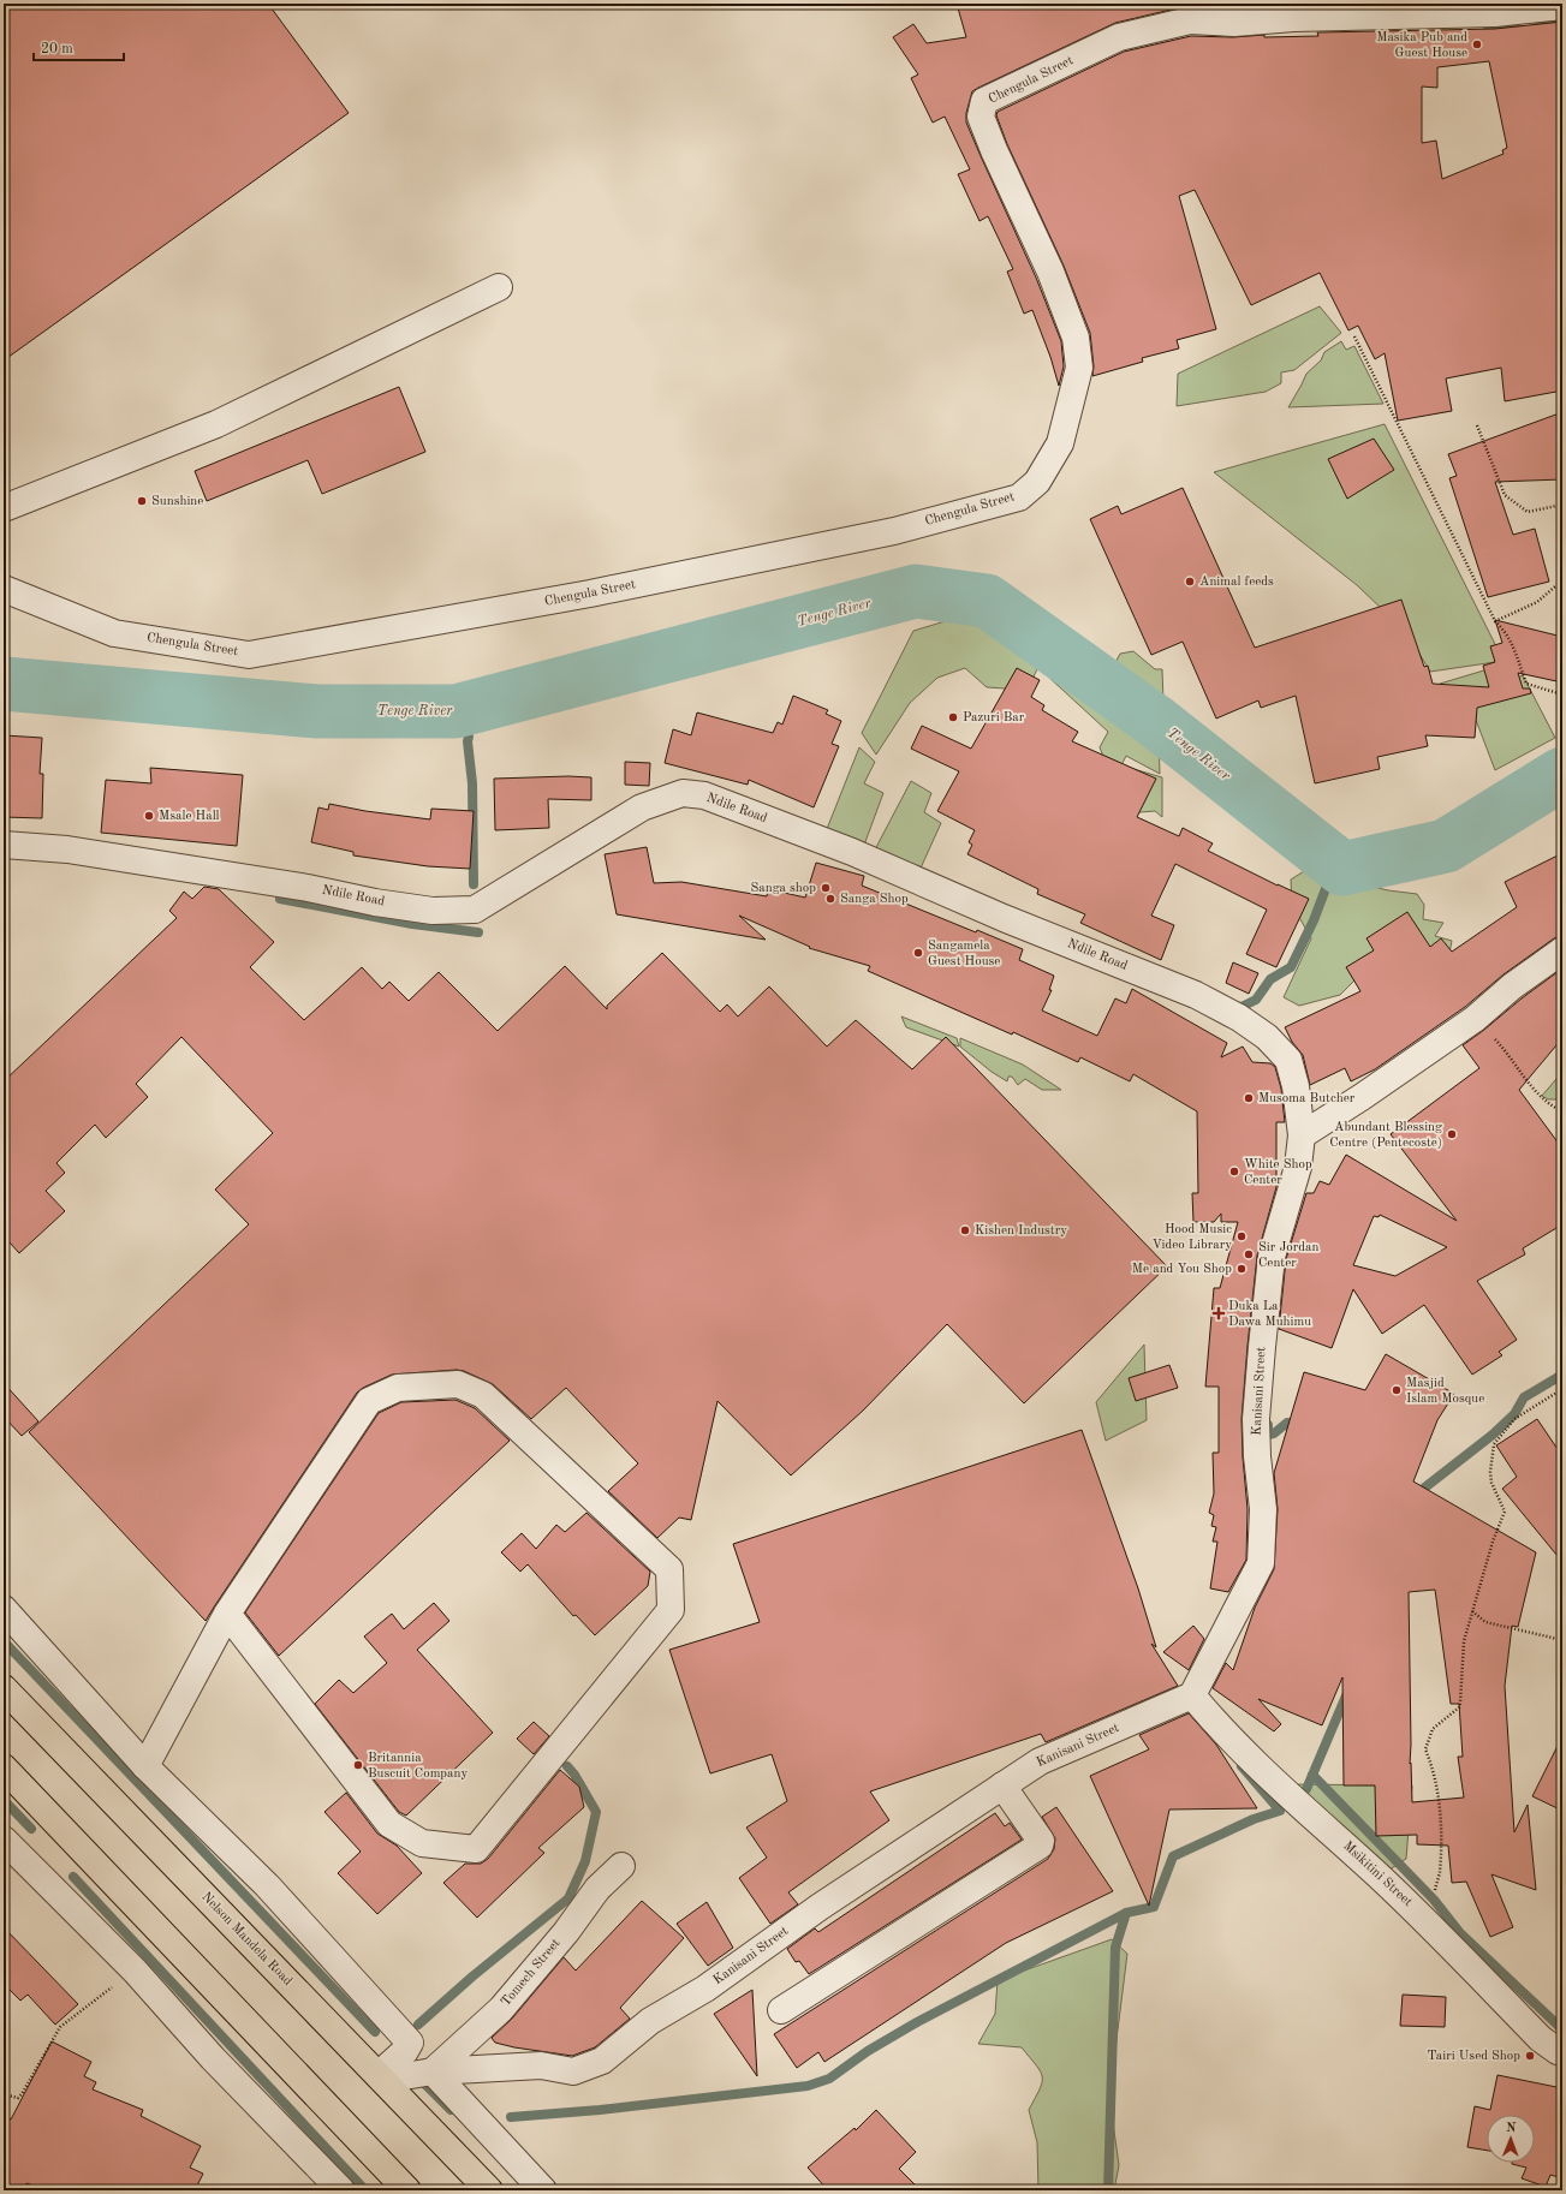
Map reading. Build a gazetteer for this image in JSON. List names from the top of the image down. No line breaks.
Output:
{"streets":{"main road":["Nelson Mandela Road"],"street":["Chengula Street","Ndile Road","Kanisani Street","Msikitini Street","Tomech Street"]},"crossings":[["Ndile Road","Kanisani Street"],["Kanisani Street","Msikitini Street"],["Kanisani Street","Nelson Mandela Road"],["Kanisani Street","Tomech Street"]],"water":["Tenge River"],"places":{"other":["Masika Pub and Guest House","Sunshine","Animal feeds","Pazuri Bar","Msale Hall","Sanga shop","Sanga Shop","Sangamela Guest House","Musoma Butcher","Abundant Blessing Centre (Pentecoste)","White Shop Center","Kishen Industry","Hood Music Video Library","Sir Jordan Center","Me and You Shop","Masjid Islam Mosque","Britannia Buscuit Company","Tairi Used Shop"],"health":["Duka La Dawa Muhimu"]},"scale_bar":"20 m","north":"top"}
